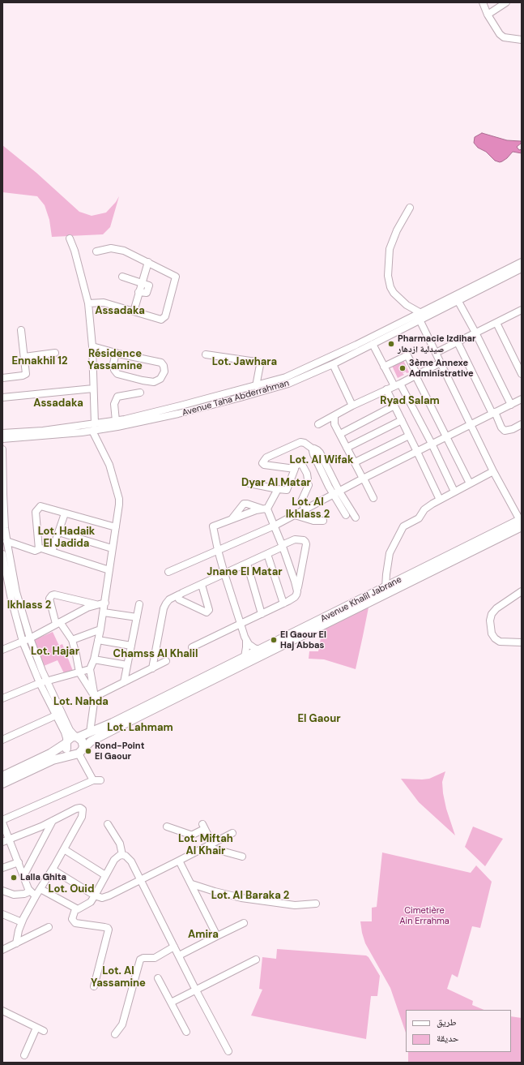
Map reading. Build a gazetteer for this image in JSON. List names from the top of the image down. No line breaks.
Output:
{"streets":{"main road":["Avenue Khalil Jabrane"],"street":["Avenue Taha Abderrahman"]},"districts":["Assadaka","Résidence Yassamine","Ennakhil 12","Lot. Jawhara","Ryad Salam","Assadaka","Lot. Al Wifak","Dyar Al Matar","Lot. Al Ikhlass 2","Lot. Hadaik El Jadida","Jnane El Matar","Ikhlass 2","Lot. Hajar","Chamss Al Khalil","Lot. Nahda","El Gaour","Lot. Lahmam","Lot. Miftah Al Khair","Lot. Ouid","Lot. Al Baraka 2","Amira","Lot. Al Yassamine"],"parks":["Cimetière Ain Errahma"],"places":["Pharmacie Izdihar صيدلية ازدهار","3ème Annexe Administrative","El Gaour El Haj Abbas","Rond-Point El Gaour","Lalla Ghita"],"legend":["طريق","حديقة"]}
